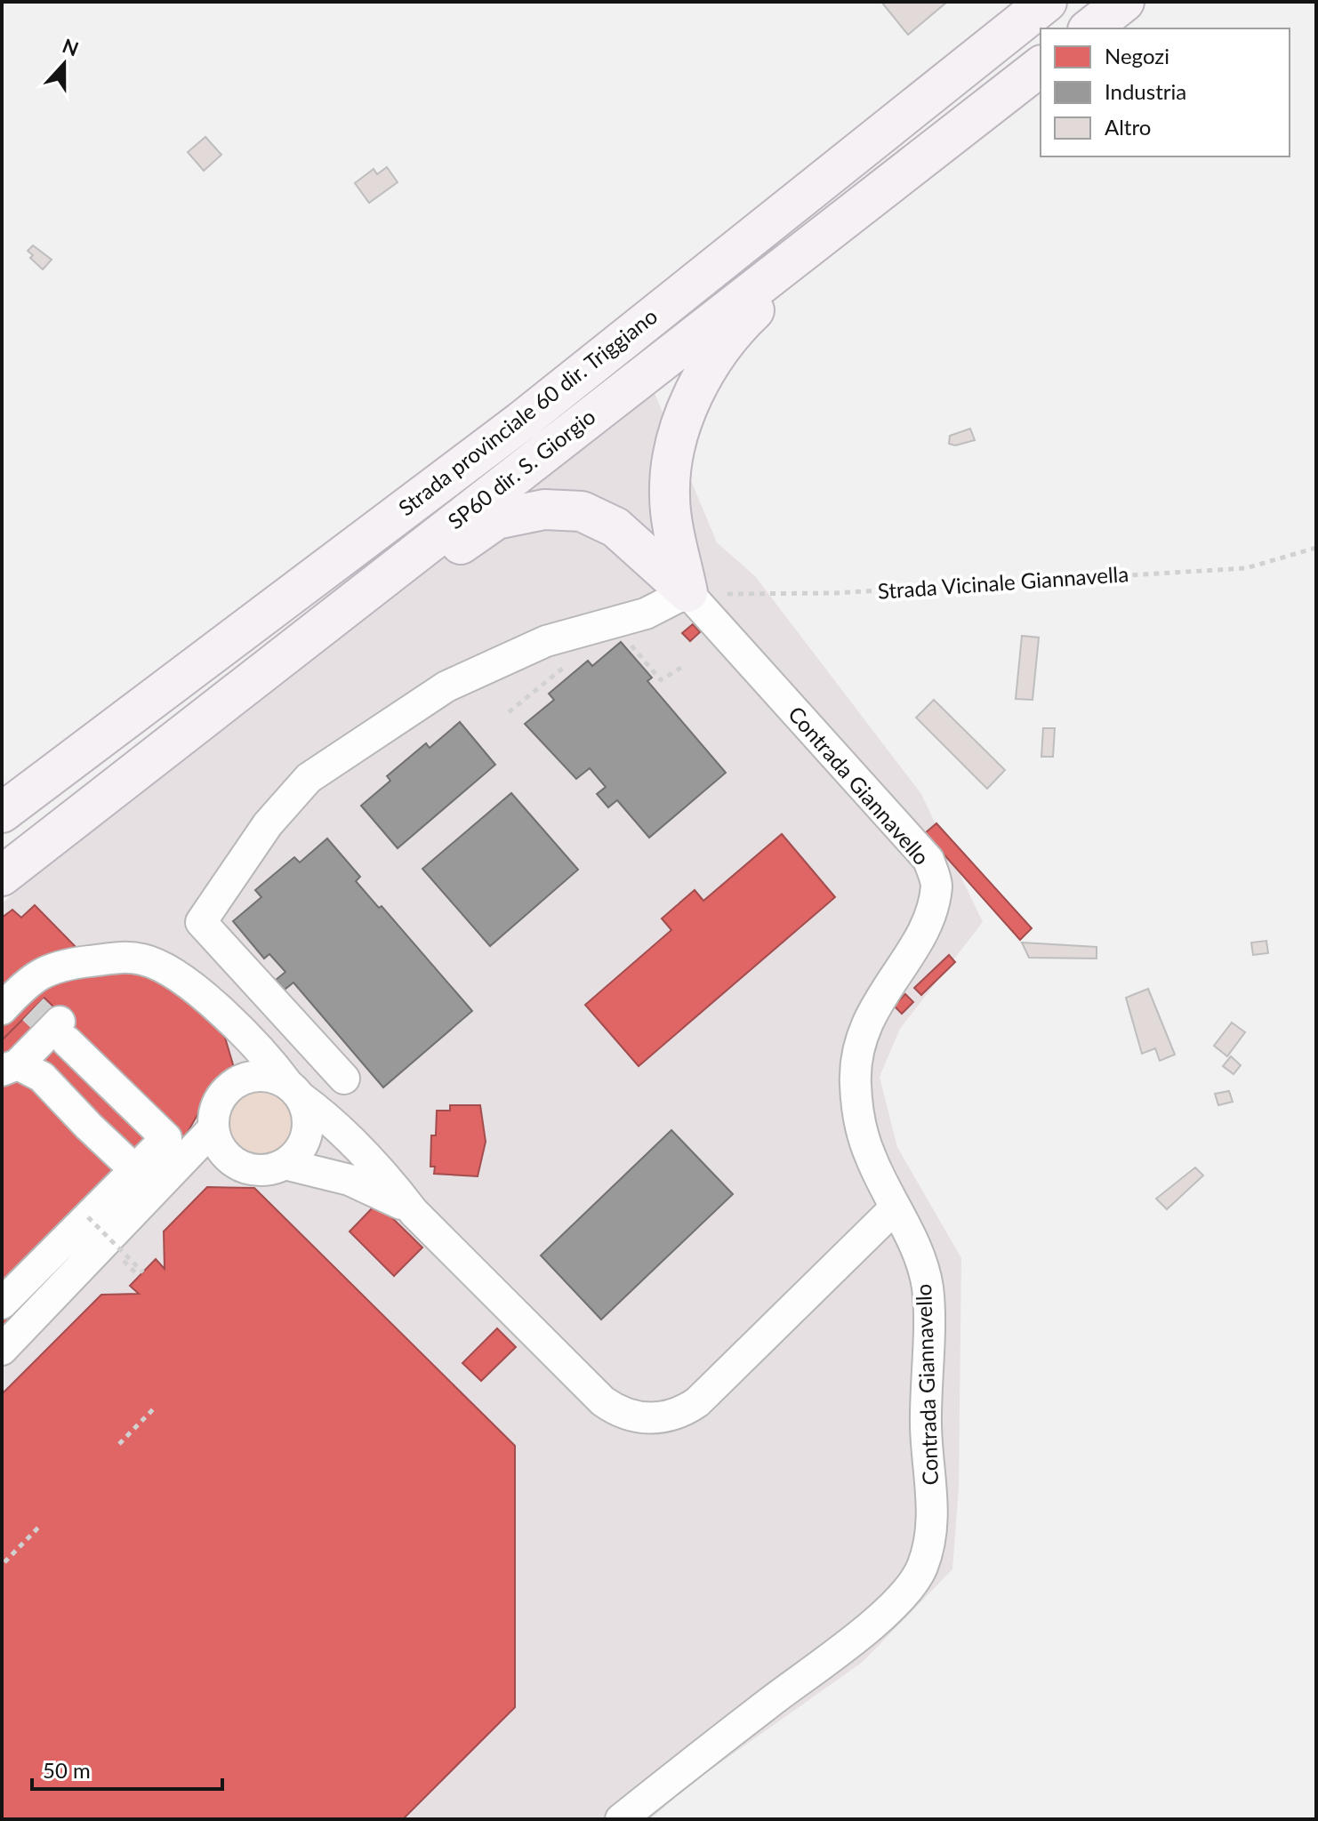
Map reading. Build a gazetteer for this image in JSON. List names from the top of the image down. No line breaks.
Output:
{"streets":{"main road":["Strada provinciale 60 dir. Triggiano","SP60 dir. S. Giorgio"],"street":["Contrada Giannavello"],"path":["Strada Vicinale Giannavella"]},"crossings":[["Strada Vicinale Giannavella","Contrada Giannavello"]],"legend":["Negozi","Industria","Altro"],"scale_bar":"50 m","north":"top"}
